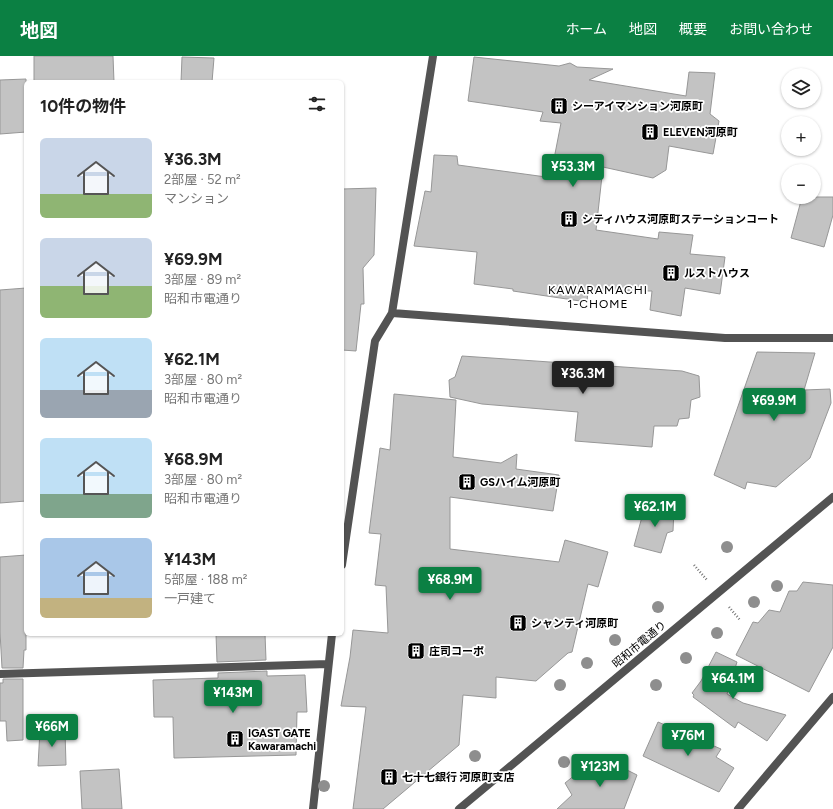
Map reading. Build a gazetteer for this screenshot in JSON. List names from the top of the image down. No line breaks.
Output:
{"streets":{"street":["昭和市電通り"]},"districts":["KAWARAMACHI 1-CHOME"],"places":{"building":["シーアイマンション河原町","ELEVEN河原町","シティハウス河原町ステーションコート","ルストハウス","GSハイム河原町","シャンティ河原町","庄司コーポ","IGAST GATE Kawaramachi","七十七銀行 河原町支店"]},"page":{"header":"地図","nav":["ホーム","地図","概要","お問い合わせ"],"map_buttons":["+","−"],"heading":"10件の物件","list":[{"name":"¥36.3M","note":"2部屋 · 52 m² · マンション"},{"name":"¥69.9M","note":"3部屋 · 89 m² · 昭和市電通り"},{"name":"¥62.1M","note":"3部屋 · 80 m² · 昭和市電通り"},{"name":"¥68.9M","note":"3部屋 · 80 m² · 昭和市電通り"},{"name":"¥143M","note":"5部屋 · 188 m² · 一戸建て"}],"price":["¥53.3M","¥36.3M","¥69.9M","¥62.1M","¥68.9M","¥64.1M","¥143M","¥66M","¥76M","¥123M"]}}
